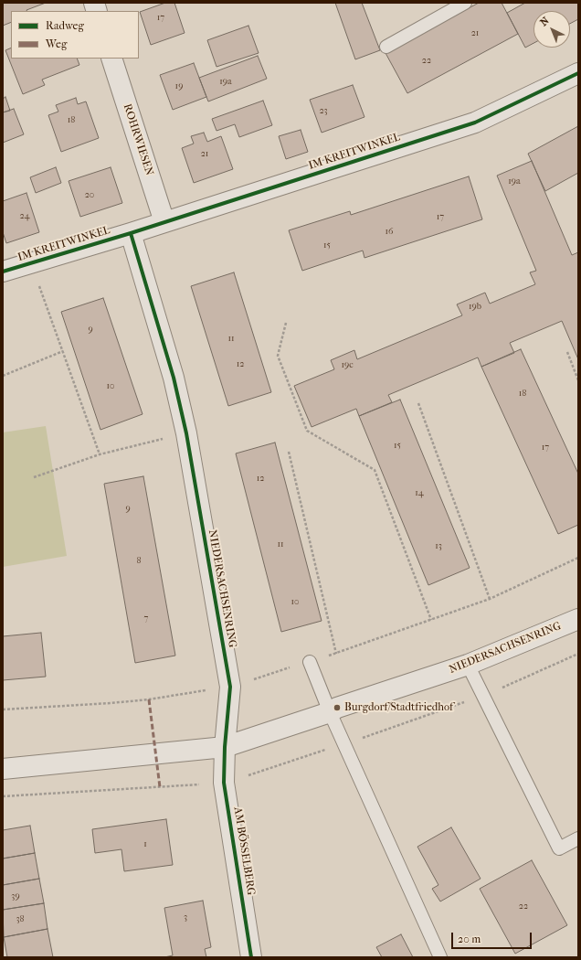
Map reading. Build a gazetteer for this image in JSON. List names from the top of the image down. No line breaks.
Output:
{"streets":{"street":["ROHRWIESEN","IM KREITWINKEL","NIEDERSACHSENRING","AM BÖSSELBERG"]},"crossings":[["ROHRWIESEN","IM KREITWINKEL"],["NIEDERSACHSENRING","AM BÖSSELBERG"]],"places":["Burgdorf/Stadtfriedhof"],"house_numbers":["17","21","22","19a","19","23","18","21","19a","20","24","17","16","15","19b","9","11","12","19c","10","18","15","17","12","14","9","11","13","8","10","7","1","39","22","3","38"],"legend":["Radweg","Weg"],"scale_bar":"20 m","north":"top left"}
